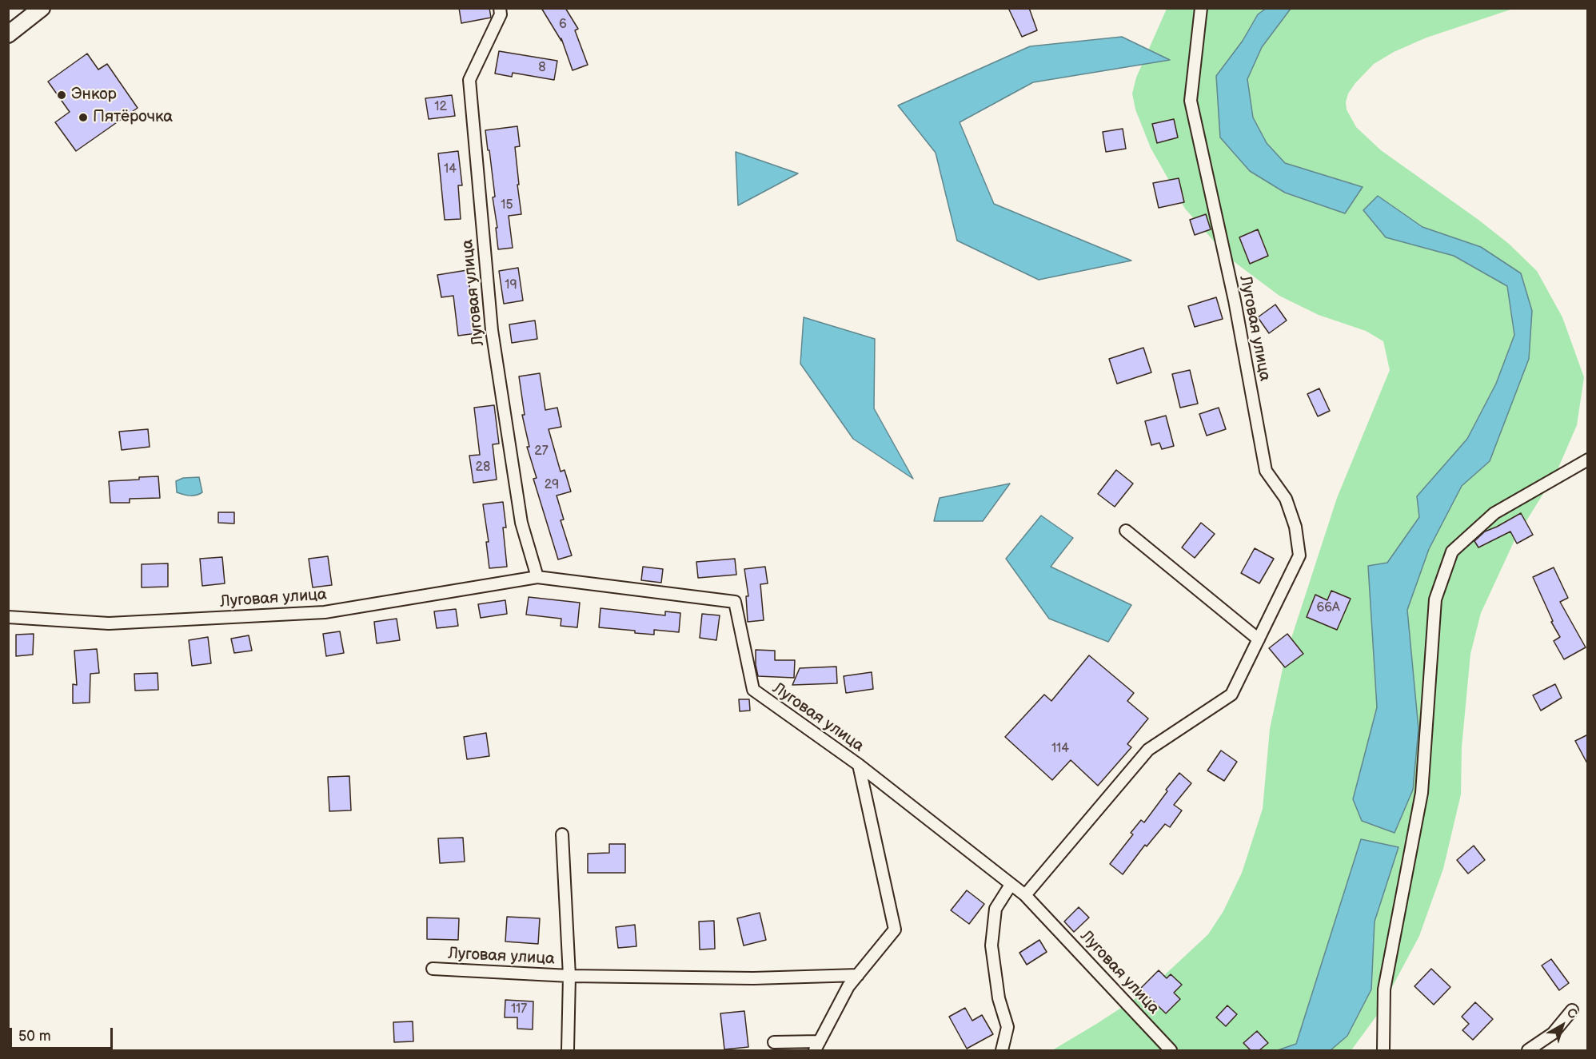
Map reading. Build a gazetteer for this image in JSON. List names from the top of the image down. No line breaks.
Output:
{"streets":{"street":["Луговая улица"]},"places":["Энкор","Пятёрочка"],"house_numbers":["6","8","12","14","15","19","27","28","29","66А","114","117"],"scale_bar":"50 m","north":"top right"}
